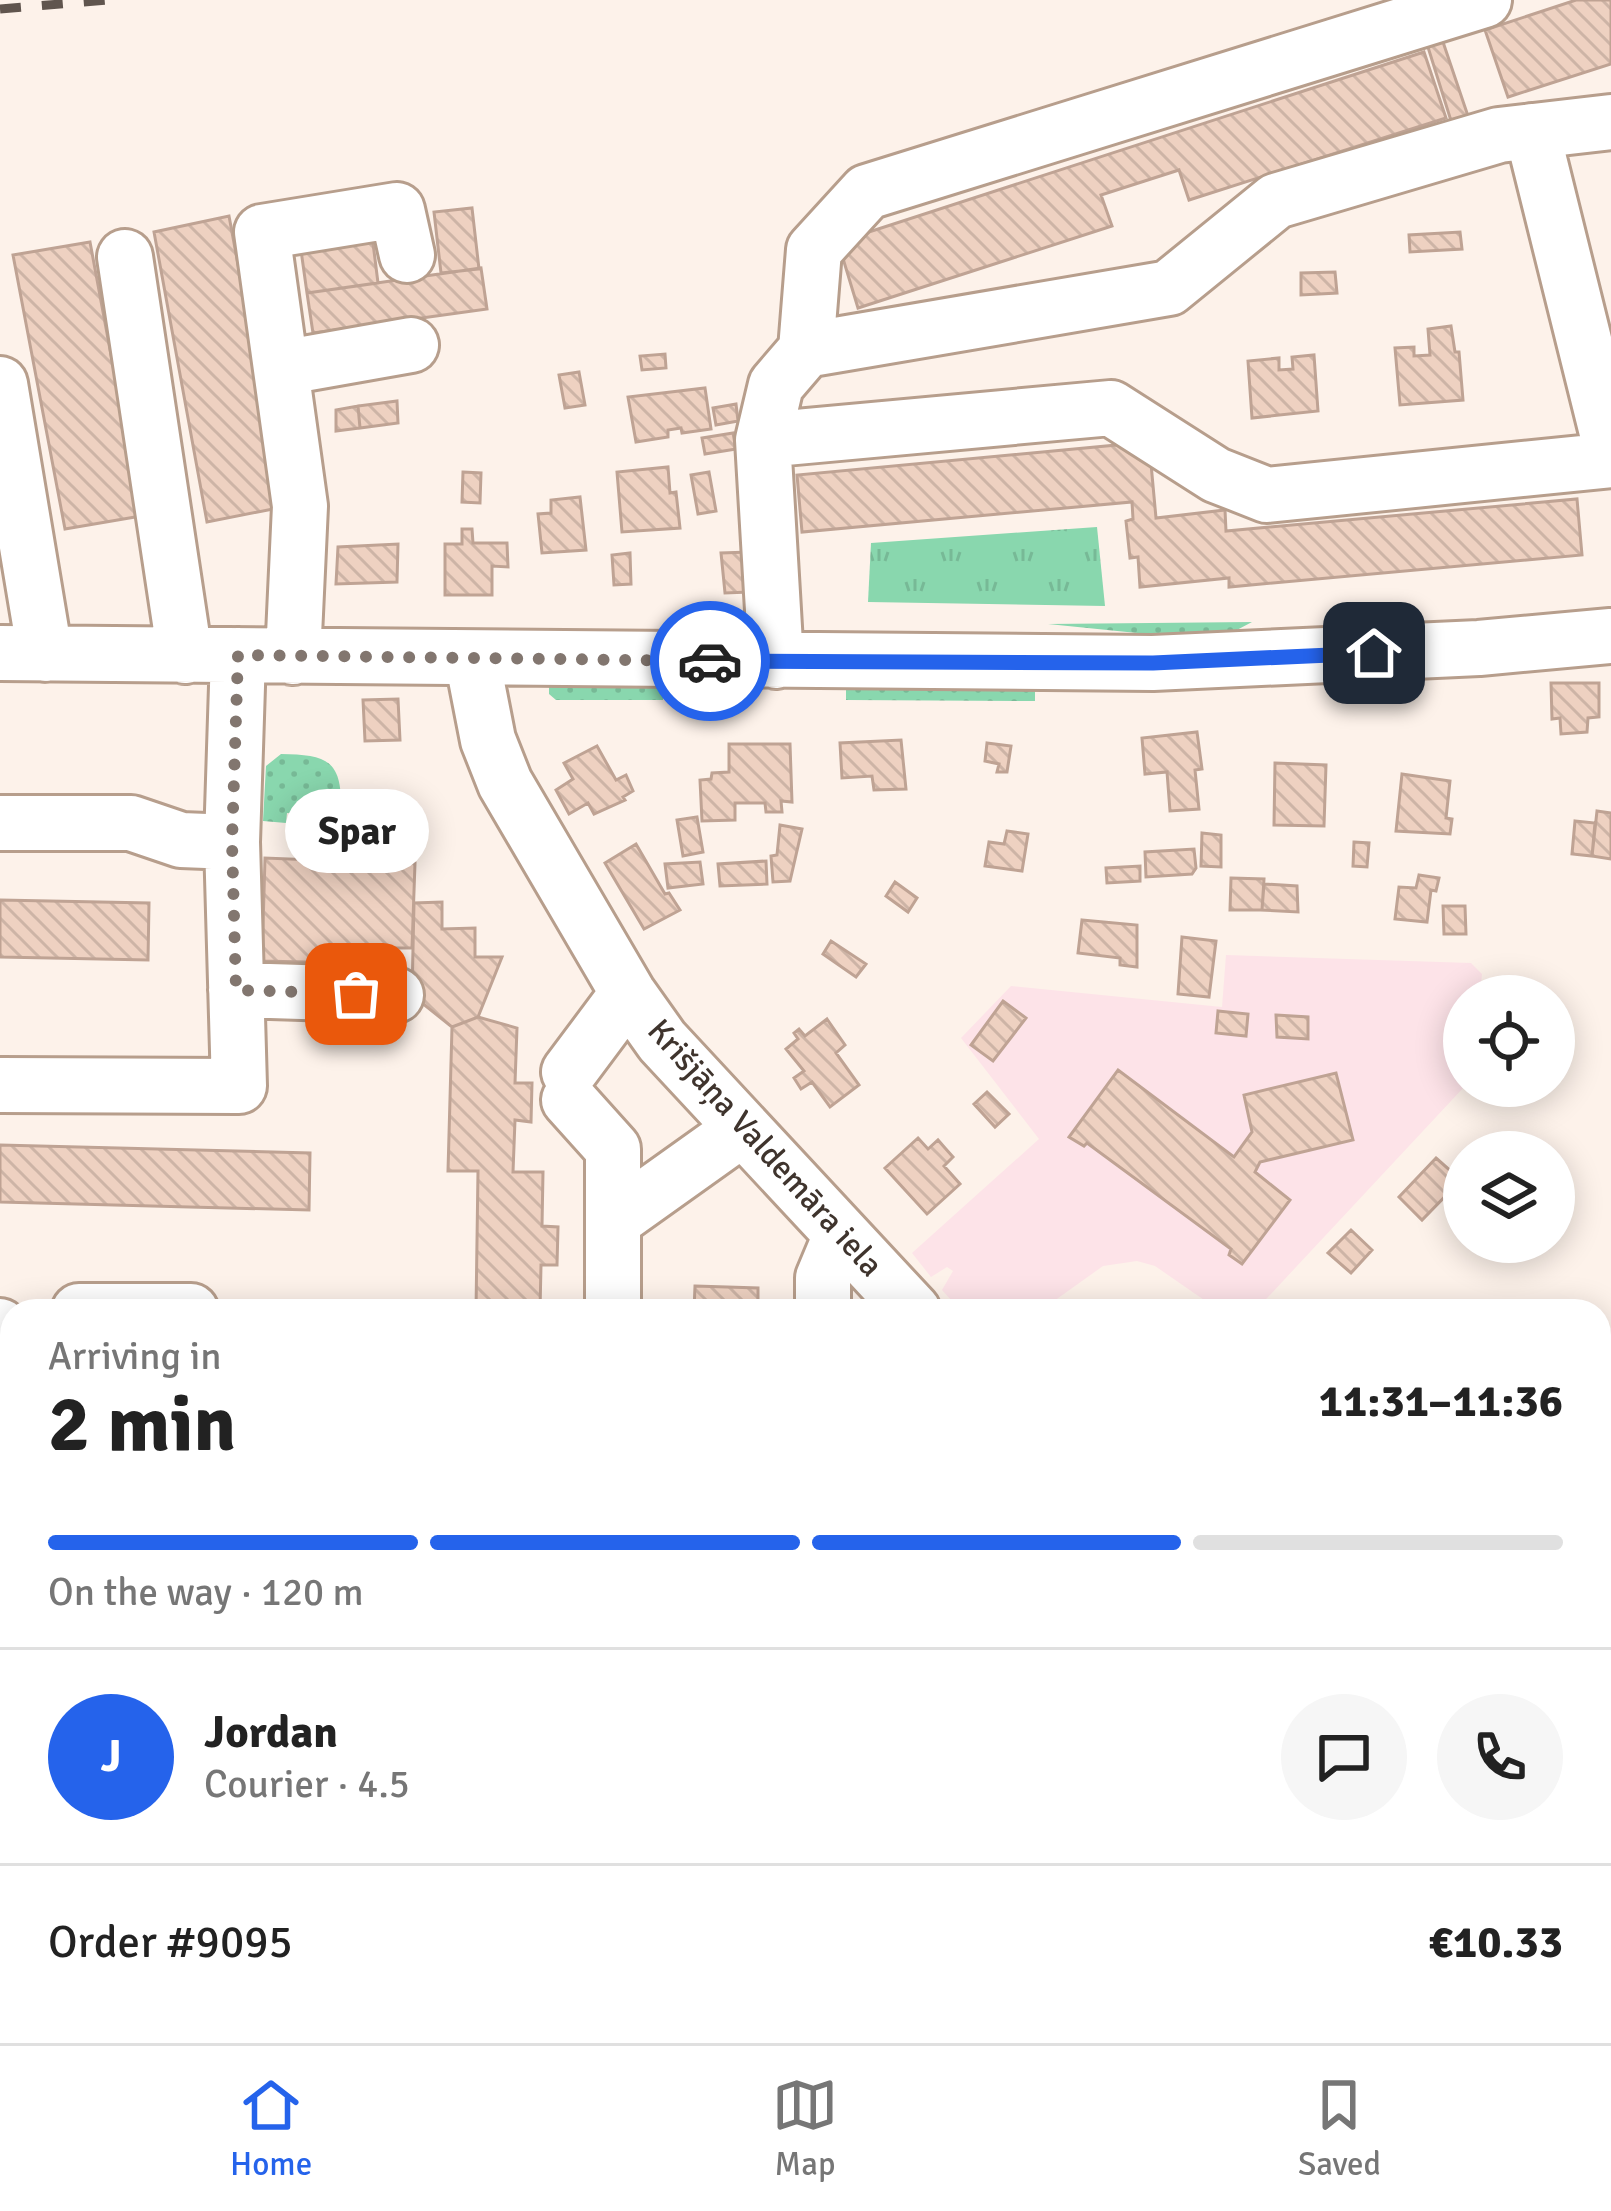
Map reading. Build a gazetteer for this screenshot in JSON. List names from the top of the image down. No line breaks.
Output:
{"streets":{"street":["Krišjāņa Valdemāra iela"]},"places":["Spar"],"page":{"bubble":"Spar","heading":["2 min","Arriving in","11:31–11:36"],"panel":["Jordan","Courier · 4.5","Order #9095","€10.33"],"bar":"On the way · 120 m","round":"J","tabs":["Home","Map","Saved"]}}
